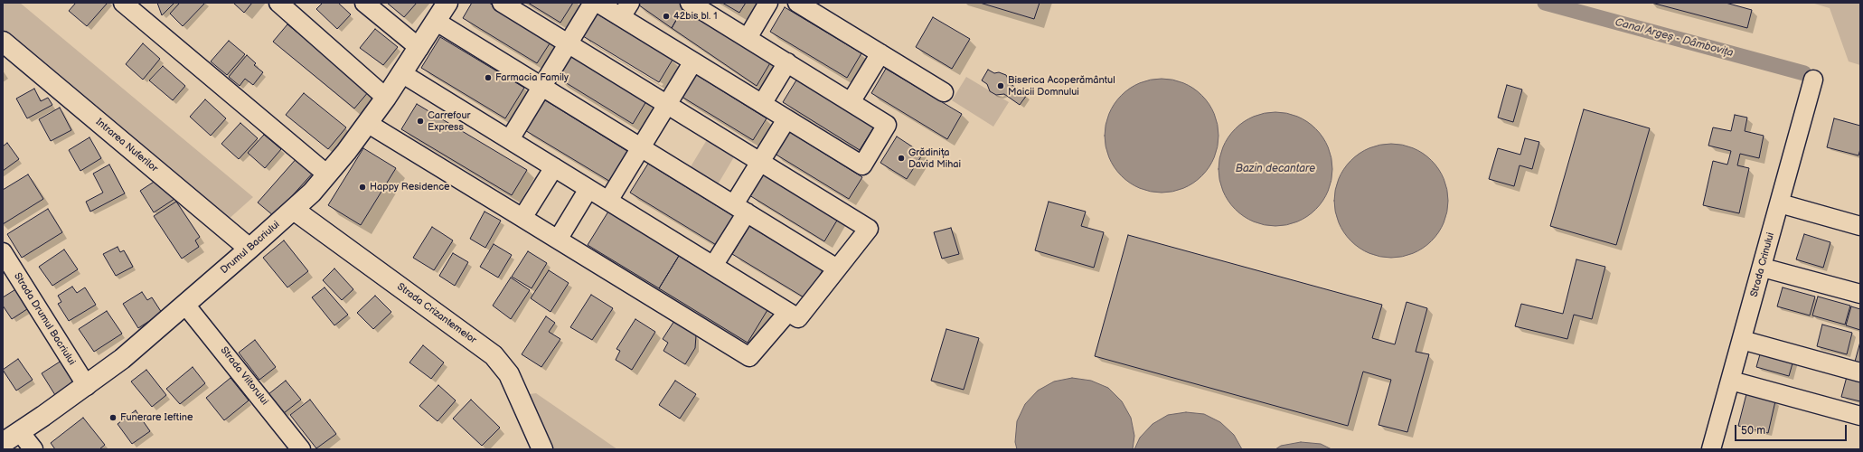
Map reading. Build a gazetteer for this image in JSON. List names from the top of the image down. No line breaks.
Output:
{"streets":{"street":["Intrarea Nuferilor","Drumul Bacriului","Strada Crinului","Strada Crizantemelor","Strada Drumul Bacriului","Strada Viitorului"]},"crossings":[["Intrarea Nuferilor","Drumul Bacriului"],["Drumul Bacriului","Strada Crizantemelor"],["Drumul Bacriului","Strada Drumul Bacriului"],["Drumul Bacriului","Strada Viitorului"]],"water":["Canal Argeș - Dâmbovița","Bazin decantare"],"places":["42bis bl. 1","Farmacia Family","Biserica Acoperământul Maicii Domnului","Carrefour Express","Grădinița David Mihai","Happy Residence","Funerare Ieftine"],"scale_bar":"50 m"}
